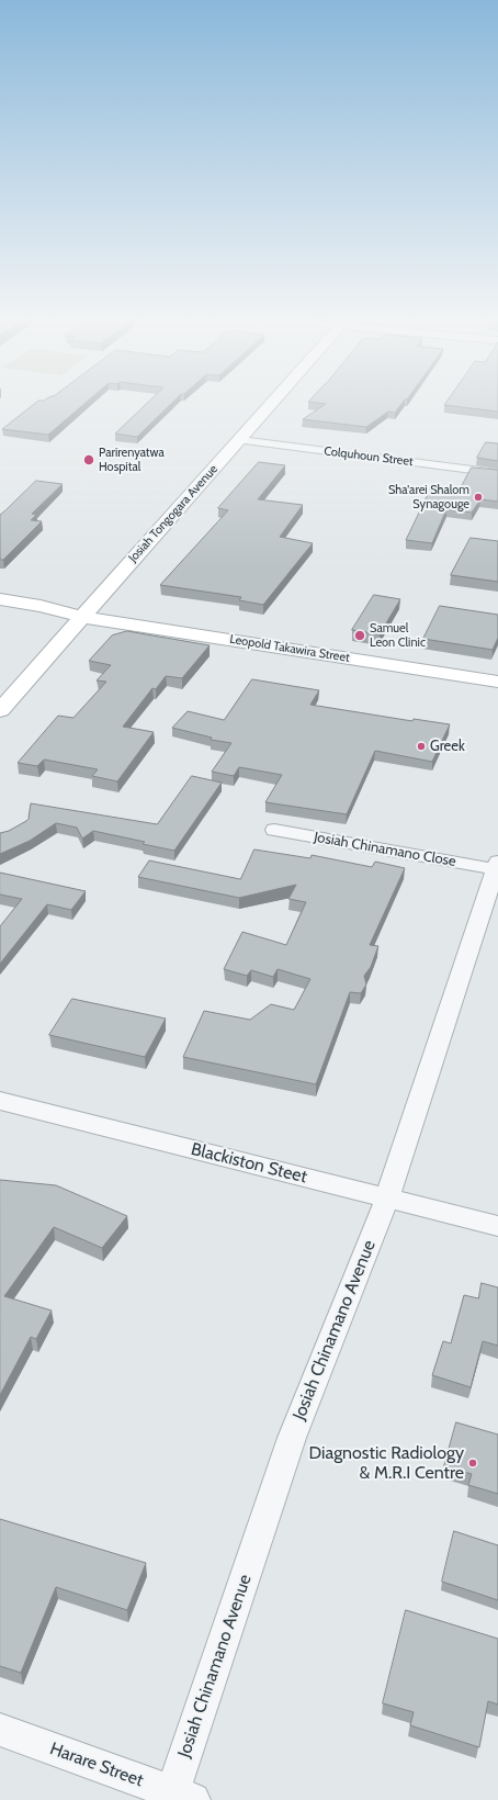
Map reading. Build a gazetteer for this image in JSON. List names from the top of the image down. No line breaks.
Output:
{"streets":{"main road":["Josiah Tongogara Avenue","Leopold Takawira Street"],"street":["Colquhoun Street","Josiah Chinamano Close","Blackiston Steet","Josiah Chinamano Avenue","Harare Street"]},"crossings":[["Colquhoun Street","Josiah Tongogara Avenue"],["Josiah Tongogara Avenue","Leopold Takawira Street"],["Josiah Chinamano Close","Josiah Chinamano Avenue"],["Blackiston Steet","Josiah Chinamano Avenue"],["Josiah Chinamano Avenue","Harare Street"]],"places":["Parirenyatwa Hospital","Sha'arei Shalom Synagouge","Samuel Leon Clinic","Greek","Diagnostic Radiology & M.R.I Centre"]}
